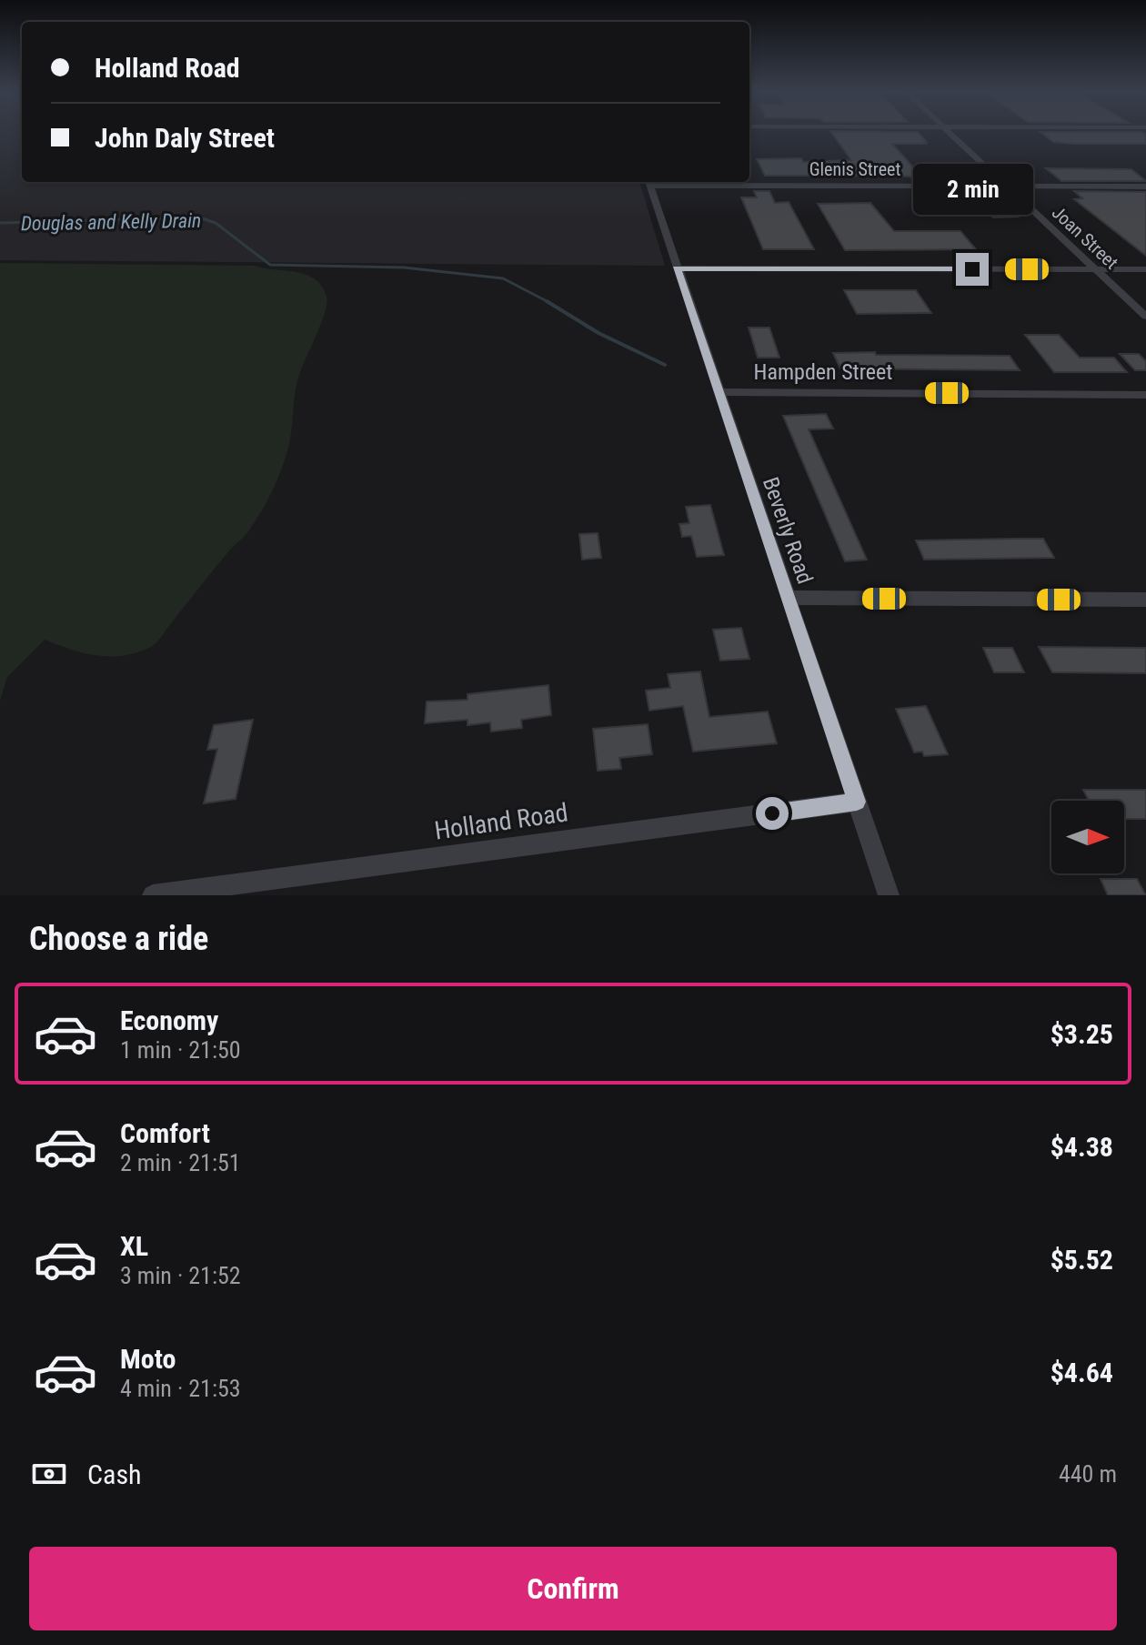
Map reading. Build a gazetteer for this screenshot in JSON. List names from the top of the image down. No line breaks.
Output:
{"streets":{"street":["Glenis Street","Joan Street","Hampden Street","Beverly Road","Holland Road"]},"crossings":[["Glenis Street","Joan Street"],["Glenis Street","Beverly Road"],["Hampden Street","Beverly Road"],["Beverly Road","Holland Road"]],"water":["Douglas and Kelly Drain"],"north":"right","page":{"banner":["Holland Road","John Daly Street"],"bubble":"2 min","heading":"Choose a ride","list":[{"name":"Economy","note":"1 min · 21:50","value":"$3.25"},{"name":"Comfort","note":"2 min · 21:51","value":"$4.38"},{"name":"XL","note":"3 min · 21:52","value":"$5.52"},{"name":"Moto","note":"4 min · 21:53","value":"$4.64"}],"pay":["Cash","440 m"],"buttons":"Confirm"}}
